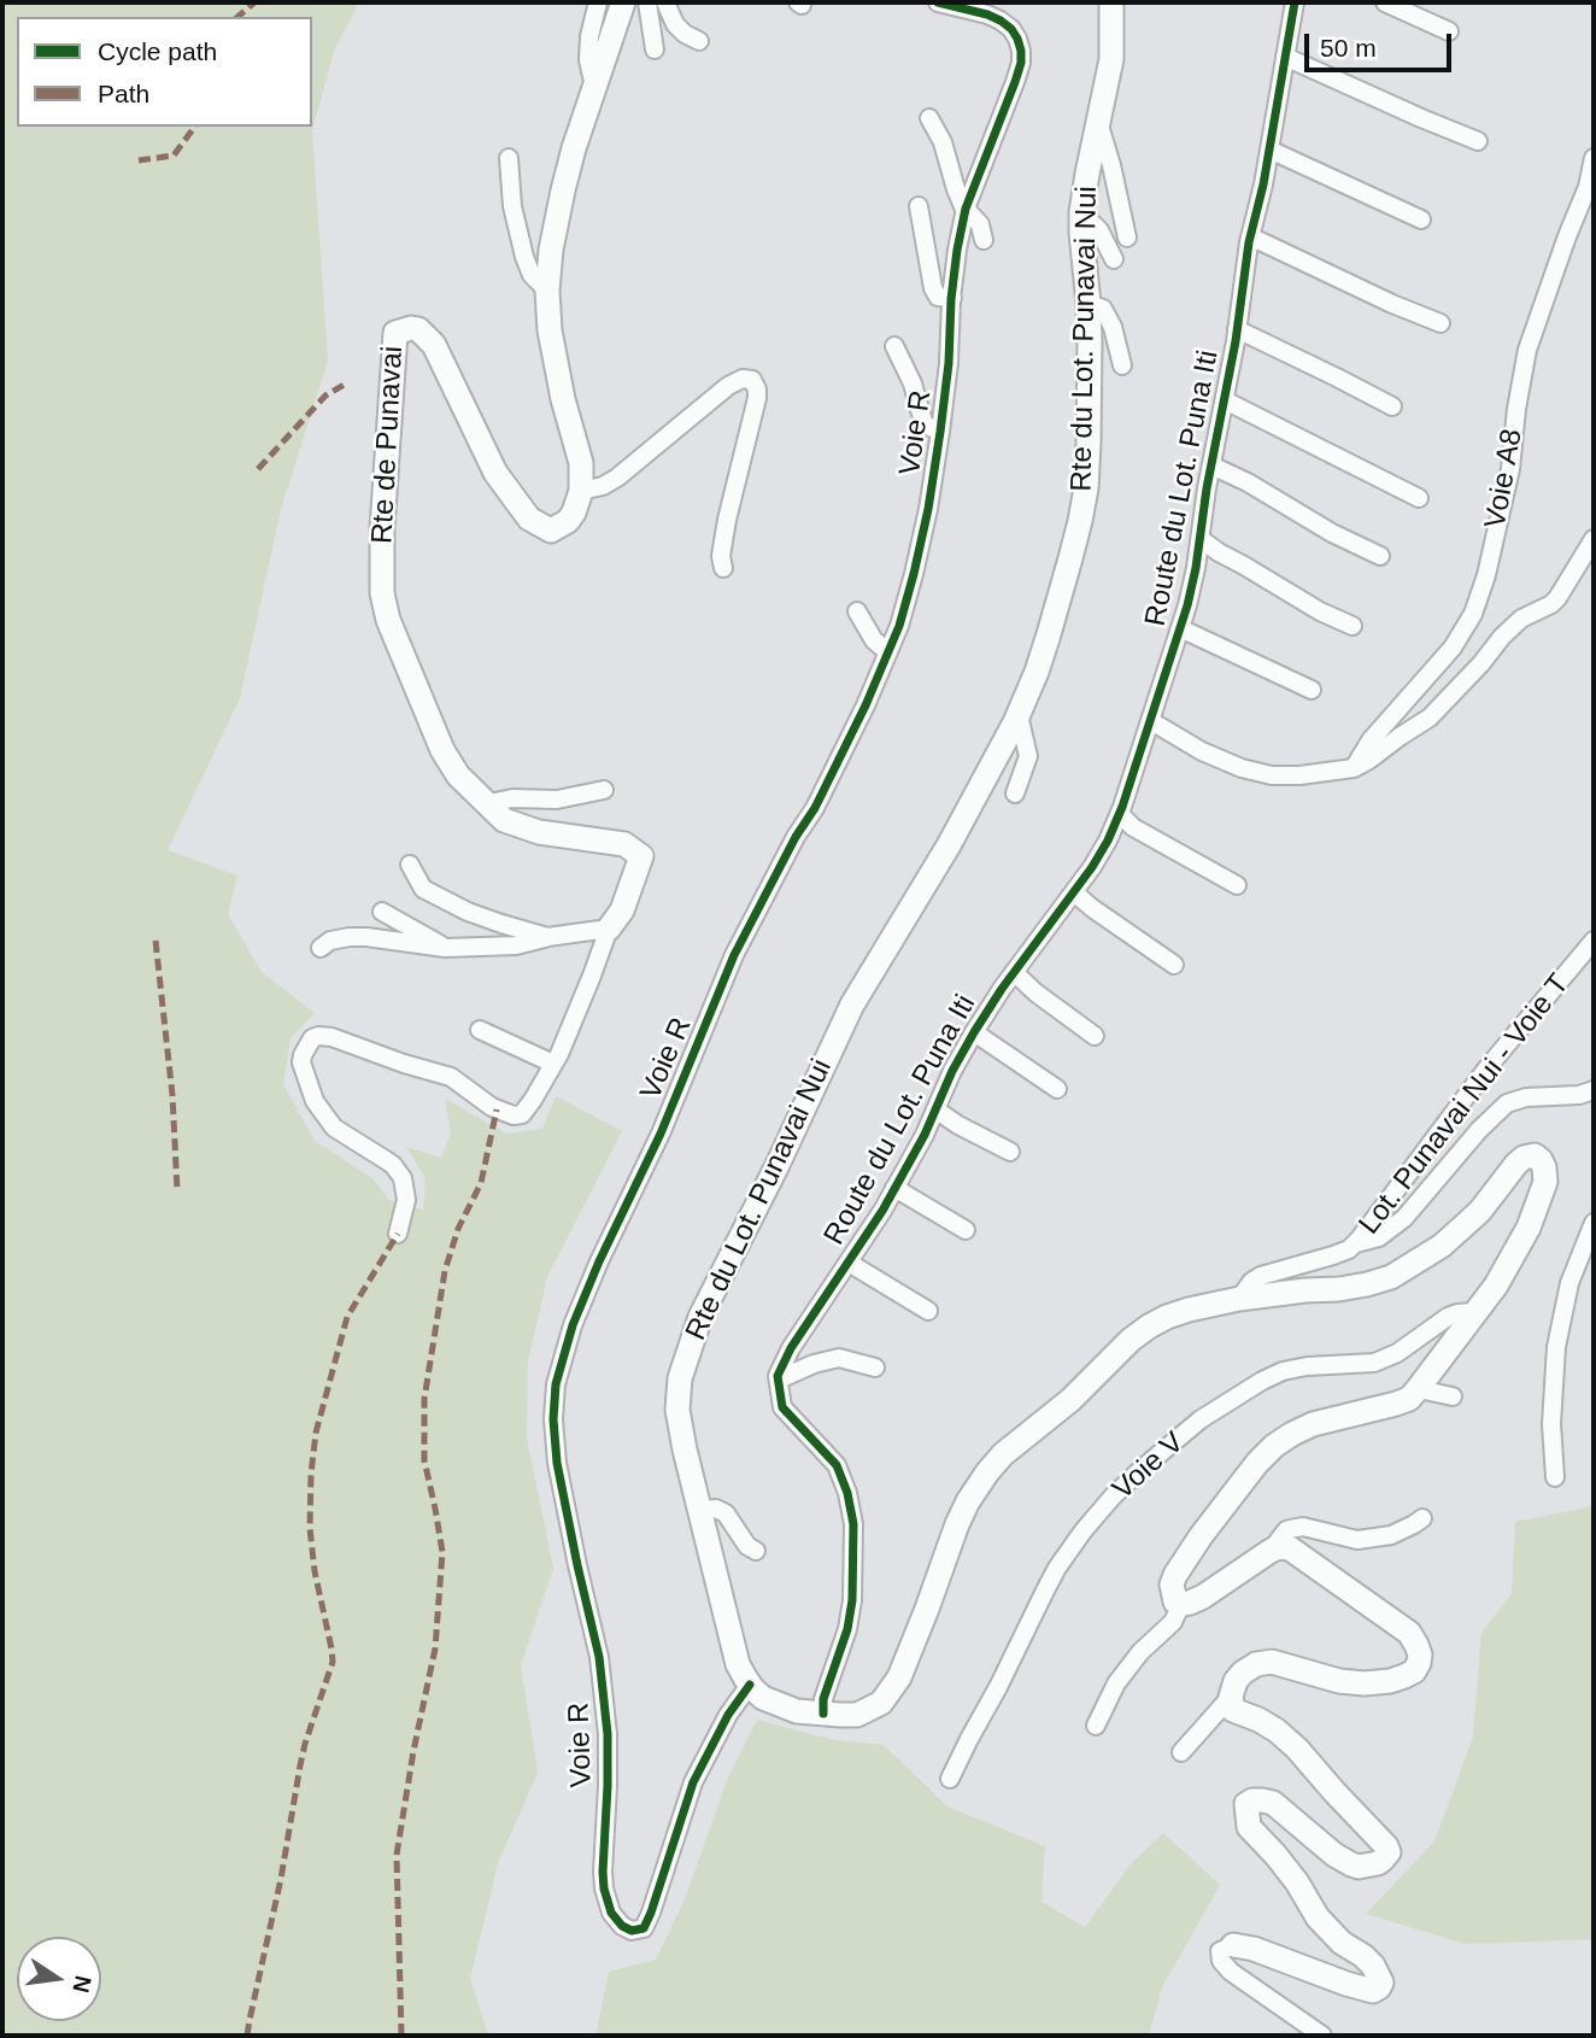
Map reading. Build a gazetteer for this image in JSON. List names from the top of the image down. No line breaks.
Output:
{"streets":{"main road":["Rte du Lot. Punavai Nui","Rte de Punavai"],"street":["Voie R","Voie A8","Route du Lot. Puna Iti","Lot. Punavai Nui - Voie T","Voie V"]},"crossings":[["Rte du Lot. Punavai Nui","Voie R"]],"legend":["Cycle path","Path"],"scale_bar":"50 m","north":"right"}
